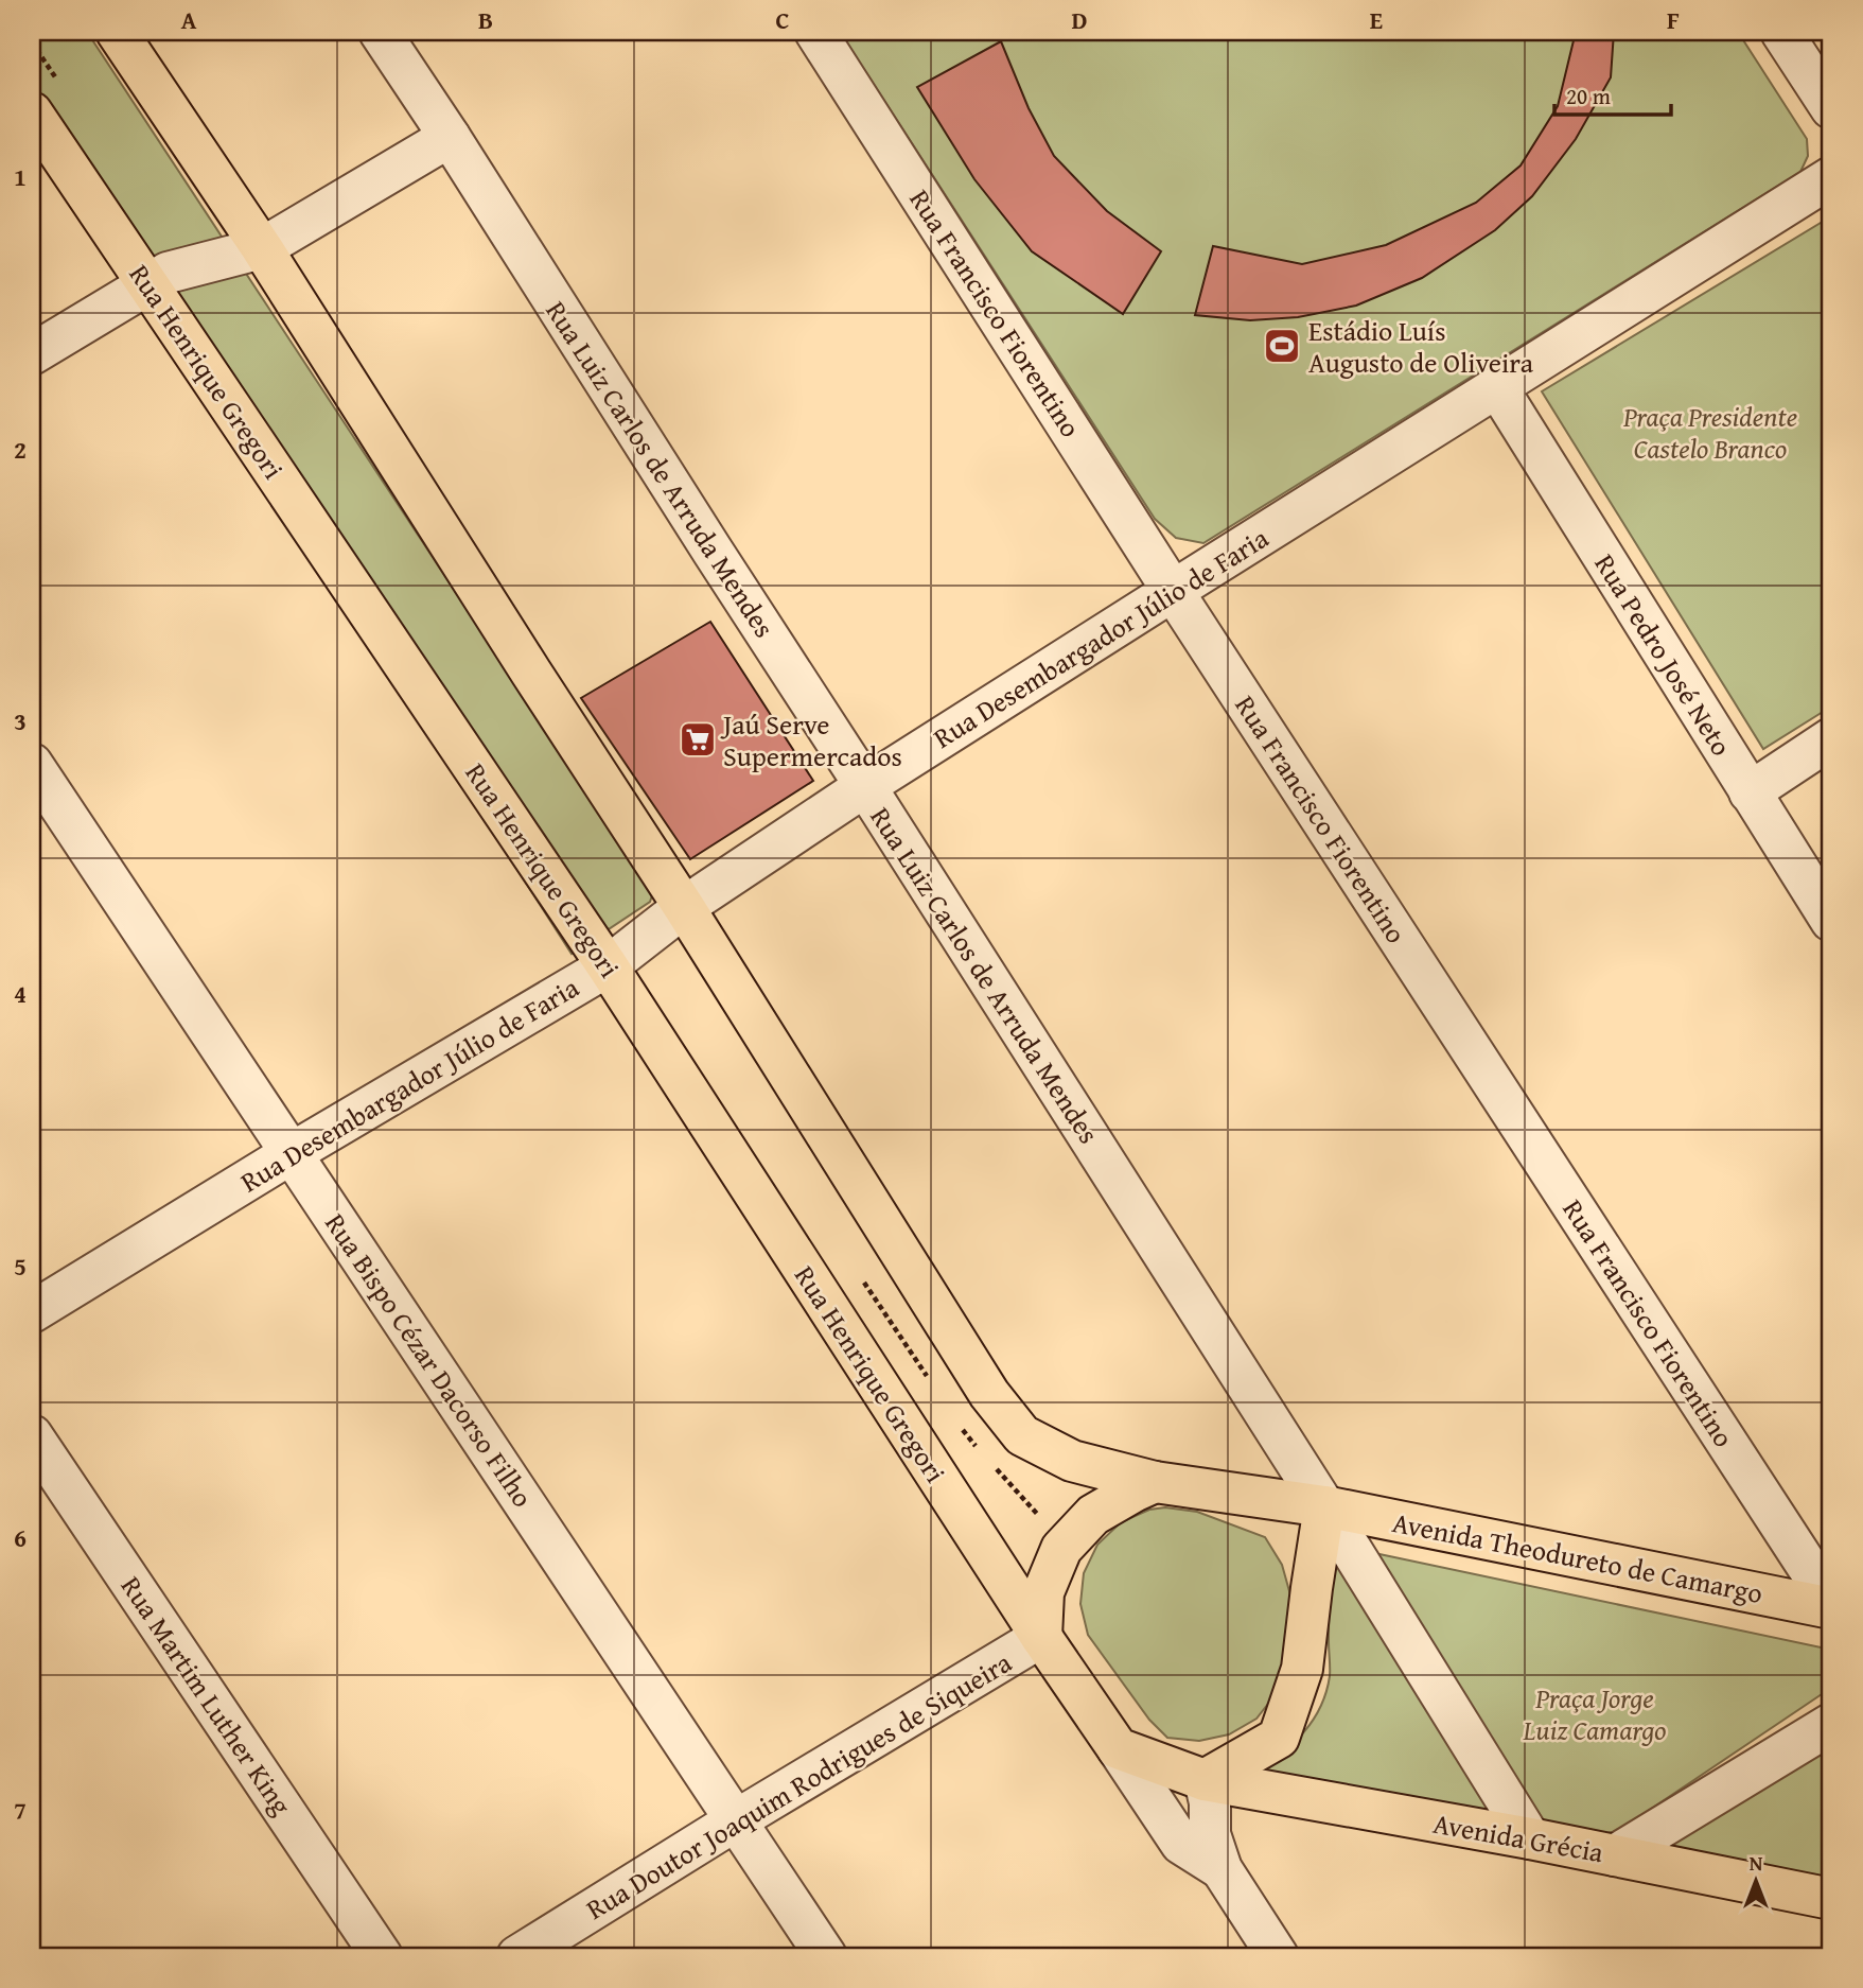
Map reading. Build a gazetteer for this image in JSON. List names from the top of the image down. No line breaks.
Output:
{"streets":{"main road":["Rua Henrique Gregori","Avenida Theodureto de Camargo","Avenida Grécia"],"street":["Rua Francisco Fiorentino","Rua Luiz Carlos de Arruda Mendes","Rua Desembargador Júlio de Faria","Rua Pedro José Neto","Rua Bispo Cézar Dacorso Filho","Rua Martim Luther King","Rua Doutor Joaquim Rodrigues de Siqueira"]},"crossings":[["Rua Francisco Fiorentino","Rua Desembargador Júlio de Faria"],["Rua Francisco Fiorentino","Avenida Theodureto de Camargo"],["Rua Henrique Gregori","Rua Desembargador Júlio de Faria"],["Rua Henrique Gregori","Rua Doutor Joaquim Rodrigues de Siqueira"],["Rua Henrique Gregori","Avenida Grécia"],["Rua Luiz Carlos de Arruda Mendes","Rua Desembargador Júlio de Faria"],["Rua Luiz Carlos de Arruda Mendes","Avenida Theodureto de Camargo"],["Rua Luiz Carlos de Arruda Mendes","Avenida Grécia"],["Rua Desembargador Júlio de Faria","Rua Pedro José Neto"],["Rua Desembargador Júlio de Faria","Rua Bispo Cézar Dacorso Filho"],["Rua Bispo Cézar Dacorso Filho","Rua Doutor Joaquim Rodrigues de Siqueira"]],"parks":["Praça Presidente Castelo Branco","Praça Jorge Luiz Camargo"],"places":{"sports":["Estádio Luís Augusto de Oliveira"],"supermarket":["Jaú Serve Supermercados"]},"scale_bar":"20 m","north":"top","grid":{"columns":["A","B","C","D","E","F"],"rows":["1","2","3","4","5","6","7"]}}
